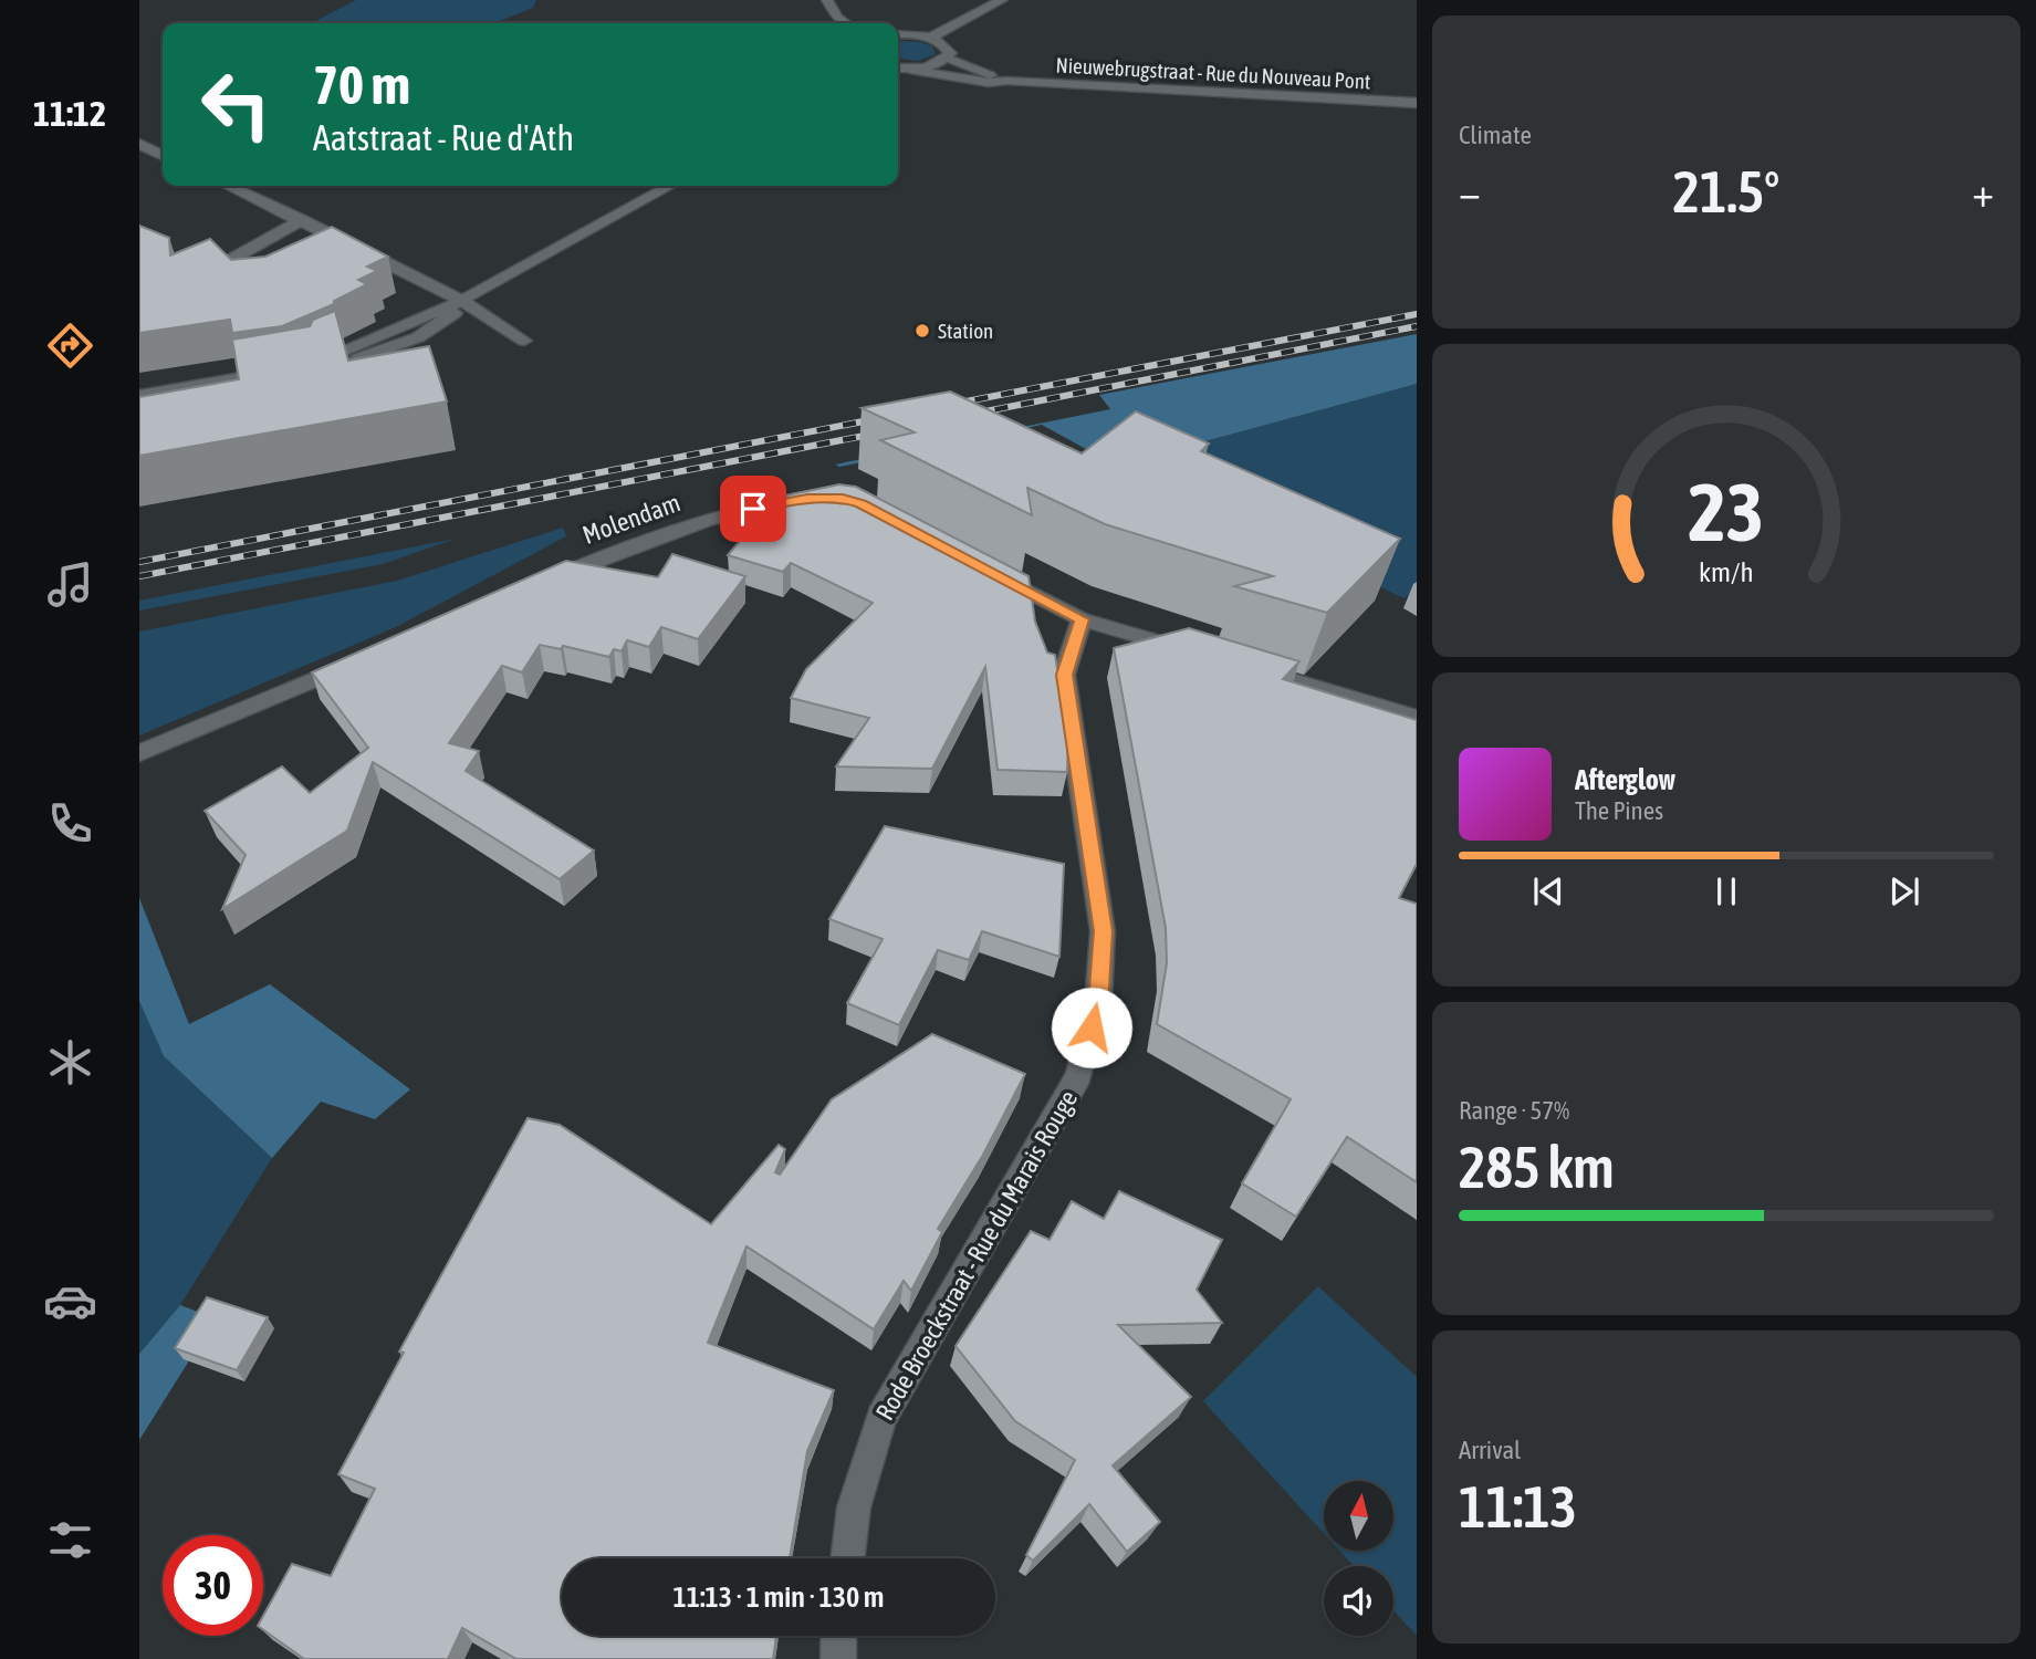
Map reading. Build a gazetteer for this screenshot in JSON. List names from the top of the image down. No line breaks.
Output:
{"streets":{"street":["Nieuwebrugstraat - Rue du Nouveau Pont","Molendam","Rode Broeckstraat - Rue du Marais Rouge"]},"places":["Station"],"north":"top","page":{"tabs":"11:12","tile":["Climate",["Range · 57%","285 km"],["Arrival","11:13"]],"turn":["70 m","Aatstraat - Rue d'Ath"],"heat":["−","21.5°","+"],"song":["Afterglow","The Pines"],"limit":"30","trip":"11:13 · 1 min · 130 m","gauge":["23","km/h"]}}
